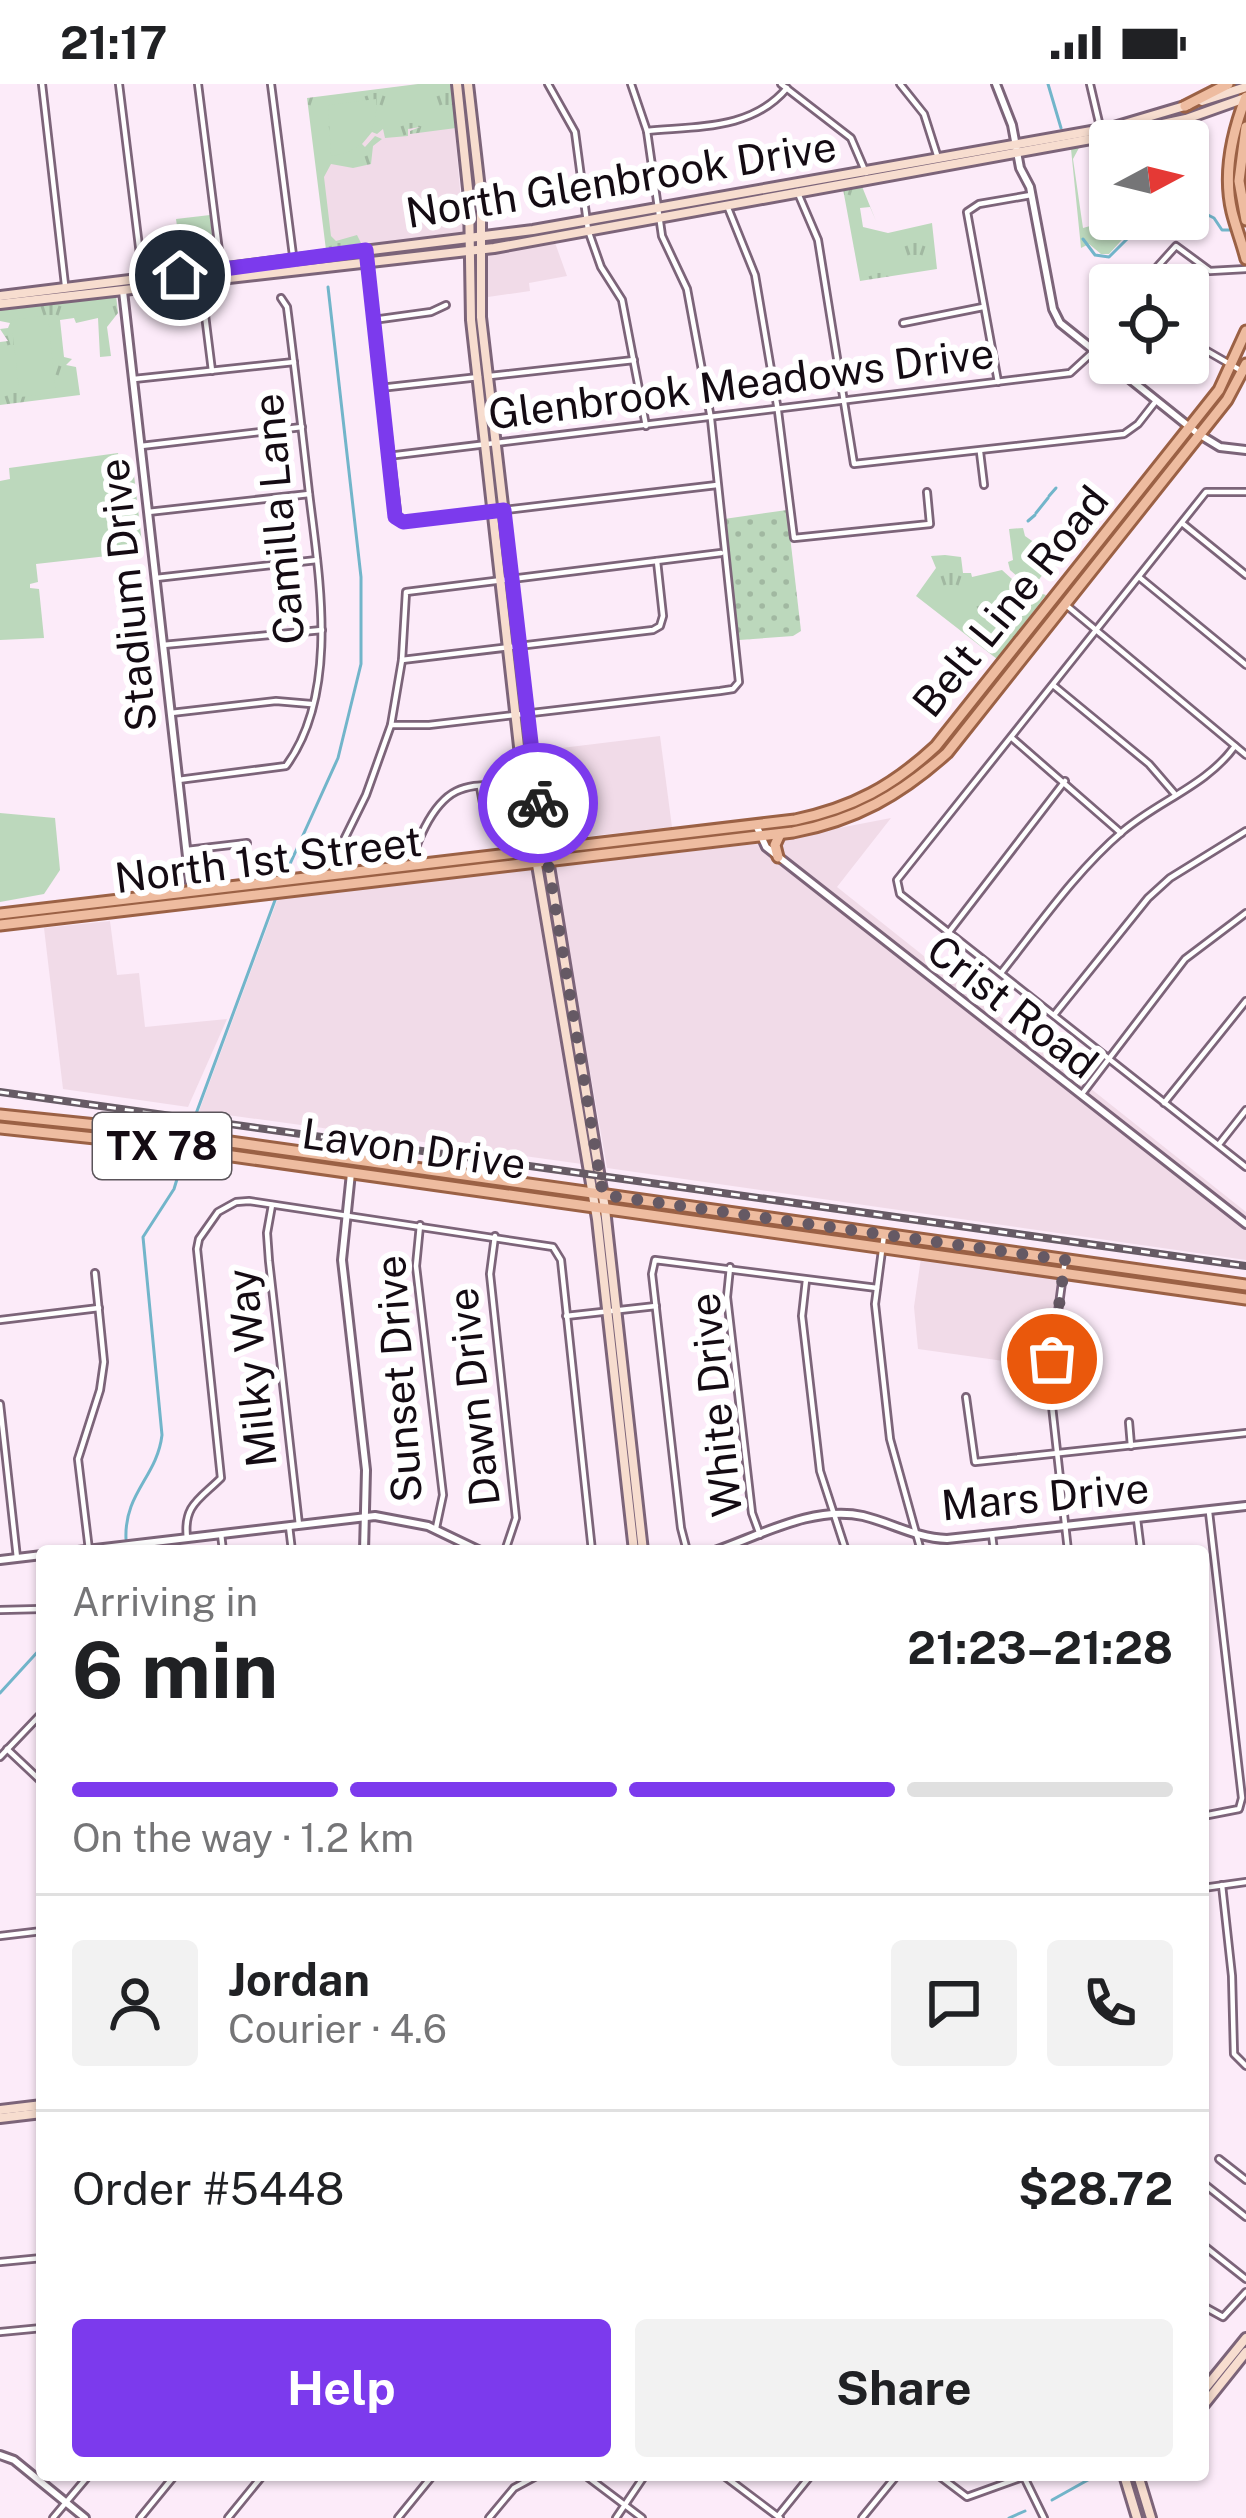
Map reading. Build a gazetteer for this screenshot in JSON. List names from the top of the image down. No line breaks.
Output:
{"streets":{"main road":["North Glenbrook Drive","Belt Line Road","North 1st Street","TX 78","Lavon Drive"],"street":["Glenbrook Meadows Drive","Camilla Lane","Stadium Drive","Crist Road","Milky Way","Sunset Drive","Dawn Drive","White Drive","Mars Drive"]},"crossings":[["North Glenbrook Drive","Stadium Drive"],["Camilla Lane","Stadium Drive"],["Stadium Drive","North 1st Street"],["Belt Line Road","North 1st Street"],["Belt Line Road","Crist Road"],["North 1st Street","Crist Road"],["White Drive","Mars Drive"]],"north":"right","page":{"status":"21:17","heading":["6 min","Arriving in","21:23–21:28"],"panel":["Jordan","Courier · 4.6","Order #5448","$28.72"],"bar":"On the way · 1.2 km","buttons":["Help","Share"]}}
